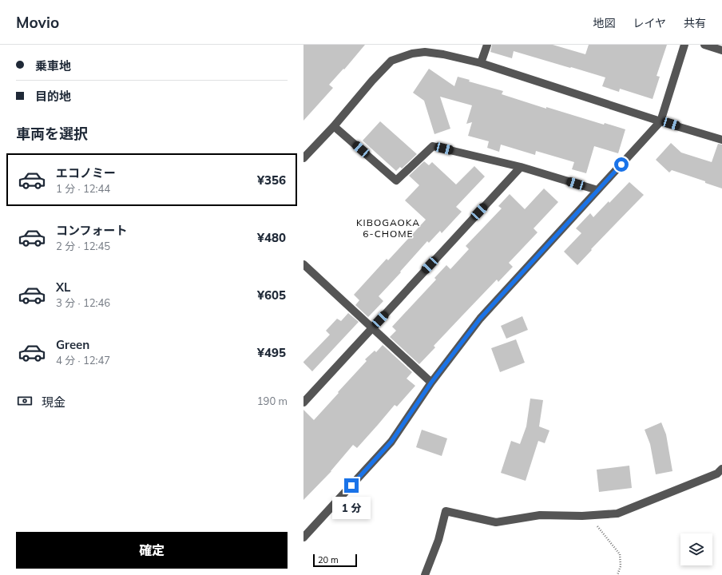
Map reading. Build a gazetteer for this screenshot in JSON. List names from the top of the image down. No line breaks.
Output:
{"districts":["KIBOGAOKA 6-CHOME"],"scale_bar":"20 m","page":{"header":"Movio","nav":["地図","レイヤ","共有"],"banner":["乗車地","目的地"],"heading":"車両を選択","list":[{"name":"エコノミー","note":"1 分 · 12:44","value":"¥356"},{"name":"コンフォート","note":"2 分 · 12:45","value":"¥480"},{"name":"XL","note":"3 分 · 12:46","value":"¥605"},{"name":"Green","note":"4 分 · 12:47","value":"¥495"}],"pay":["現金","190 m"],"bubble":"1 分","buttons":"確定","scale":"20 m"}}
